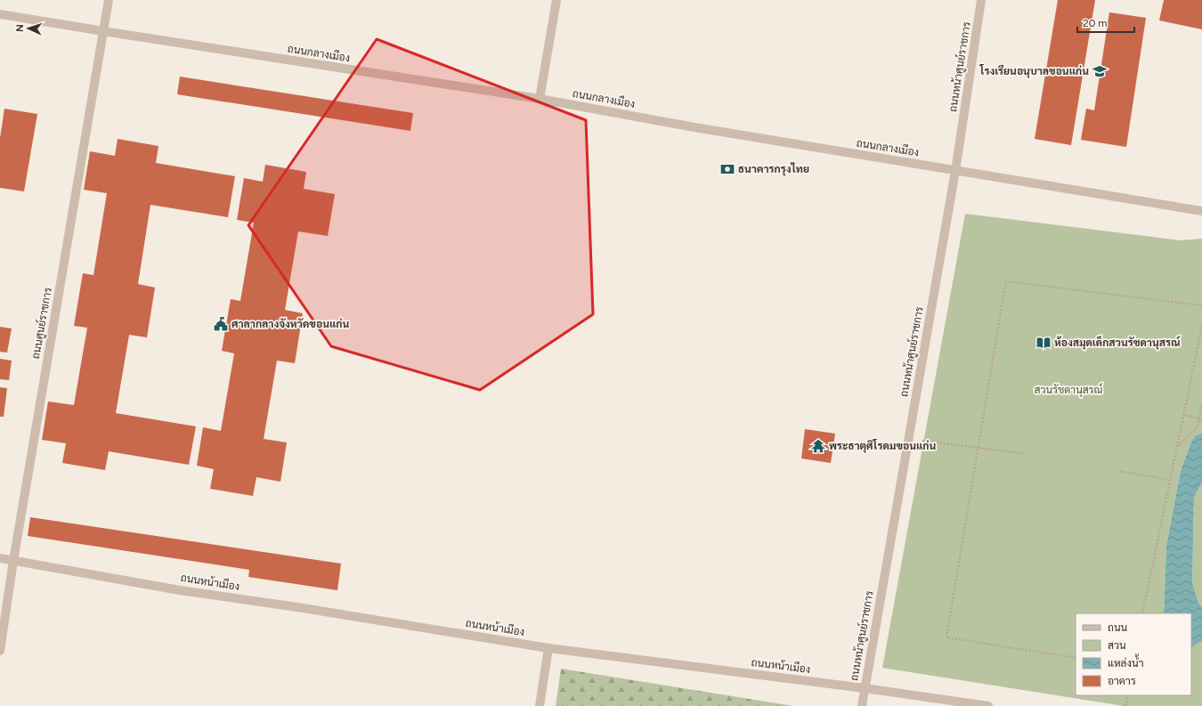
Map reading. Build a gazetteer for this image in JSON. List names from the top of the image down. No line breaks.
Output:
{"streets":{"street":["ถนนกลางเมือง","ถนนหน้าศูนย์ราชการ","ถนนศูนย์ราชการ","ถนนหน้าเมือง"]},"crossings":[["ถนนกลางเมือง","ถนนหน้าศูนย์ราชการ"],["ถนนกลางเมือง","ถนนศูนย์ราชการ"],["ถนนหน้าศูนย์ราชการ","ถนนหน้าเมือง"],["ถนนศูนย์ราชการ","ถนนหน้าเมือง"]],"parks":["สวนรัชดานุสรณ์"],"places":{"school or university":["โรงเรียนอนุบาลขอนแก่น"],"bank":["ธนาคารกรุงไทย"],"public building":["ศาลากลางจังหวัดขอนแก่น"],"library":["ห้องสมุดเด็กสวนรัชดานุสรณ์"],"temple":["พระธาตุศิโรดมขอนแก่น"]},"legend":["ถนน","สวน","แหล่งน้ำ","อาคาร"],"scale_bar":"20 m","north":"left"}
